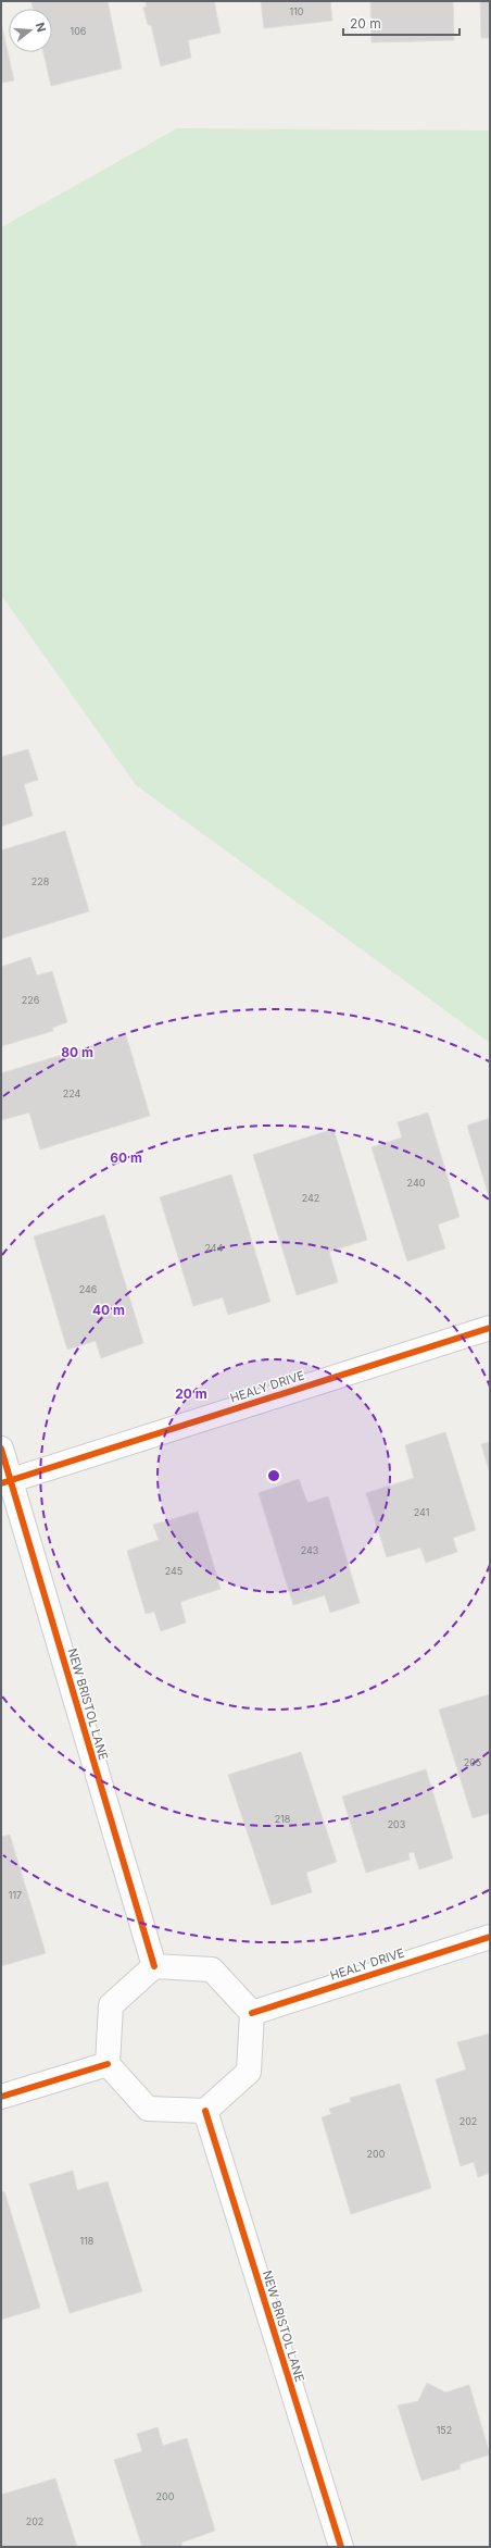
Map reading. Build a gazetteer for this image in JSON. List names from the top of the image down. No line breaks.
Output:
{"streets":{"street":["HEALY DRIVE","NEW BRISTOL LANE"]},"crossings":[["HEALY DRIVE","NEW BRISTOL LANE"]],"house_numbers":["110","106","228","226","224","240","242","244","246","241","243","245","205","218","203","117","202","200","118","152","200","202"],"scale_bar":"20 m","north":"right","rings":["80 m","60 m","40 m","20 m"]}
